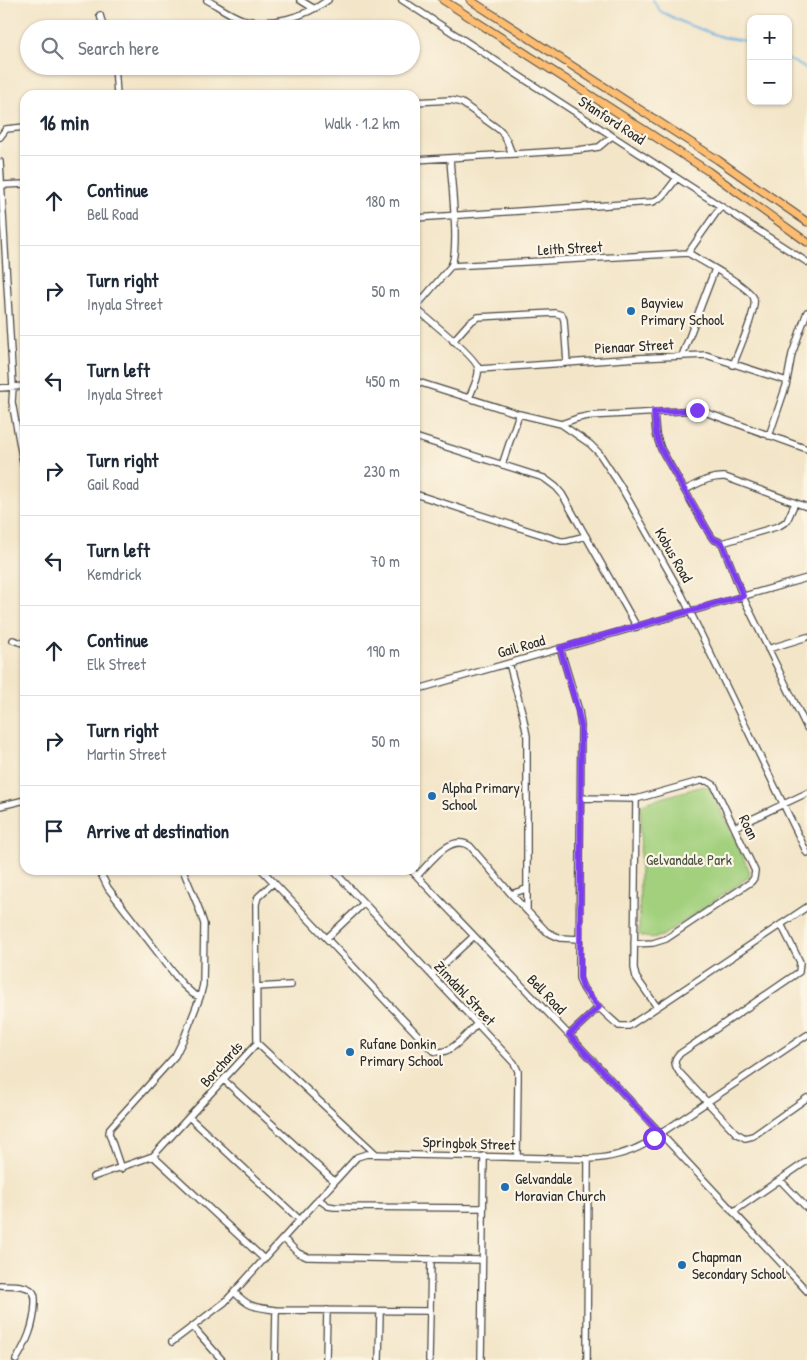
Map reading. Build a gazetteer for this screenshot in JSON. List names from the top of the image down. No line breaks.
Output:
{"streets":{"main road":["Stanford Road"],"street":["Leith Street","Pienaar Street","Kobus Road","Gail Road","Roan","Zimdahl Street","Bell Road","Borchards","Springbok Street"]},"crossings":[["Kobus Road","Gail Road"],["Zimdahl Street","Springbok Street"],["Bell Road","Springbok Street"]],"parks":["Gelvandale Park"],"places":["Bayview Primary School","Alpha Primary School","Rufane Donkin Primary School","Gelvandale Moravian Church","Chapman Secondary School"],"page":{"map_buttons":["+","−"],"search":"Search here","heading":["16 min","Walk · 1.2 km"],"list":[["Continue","Bell Road","180 m"],["Turn right","Inyala Street","50 m"],["Turn left","Inyala Street","450 m"],["Turn right","Gail Road","230 m"],["Turn left","Kemdrick","70 m"],["Continue","Elk Street","190 m"],["Turn right","Martin Street","50 m"],"Arrive at destination"]}}
